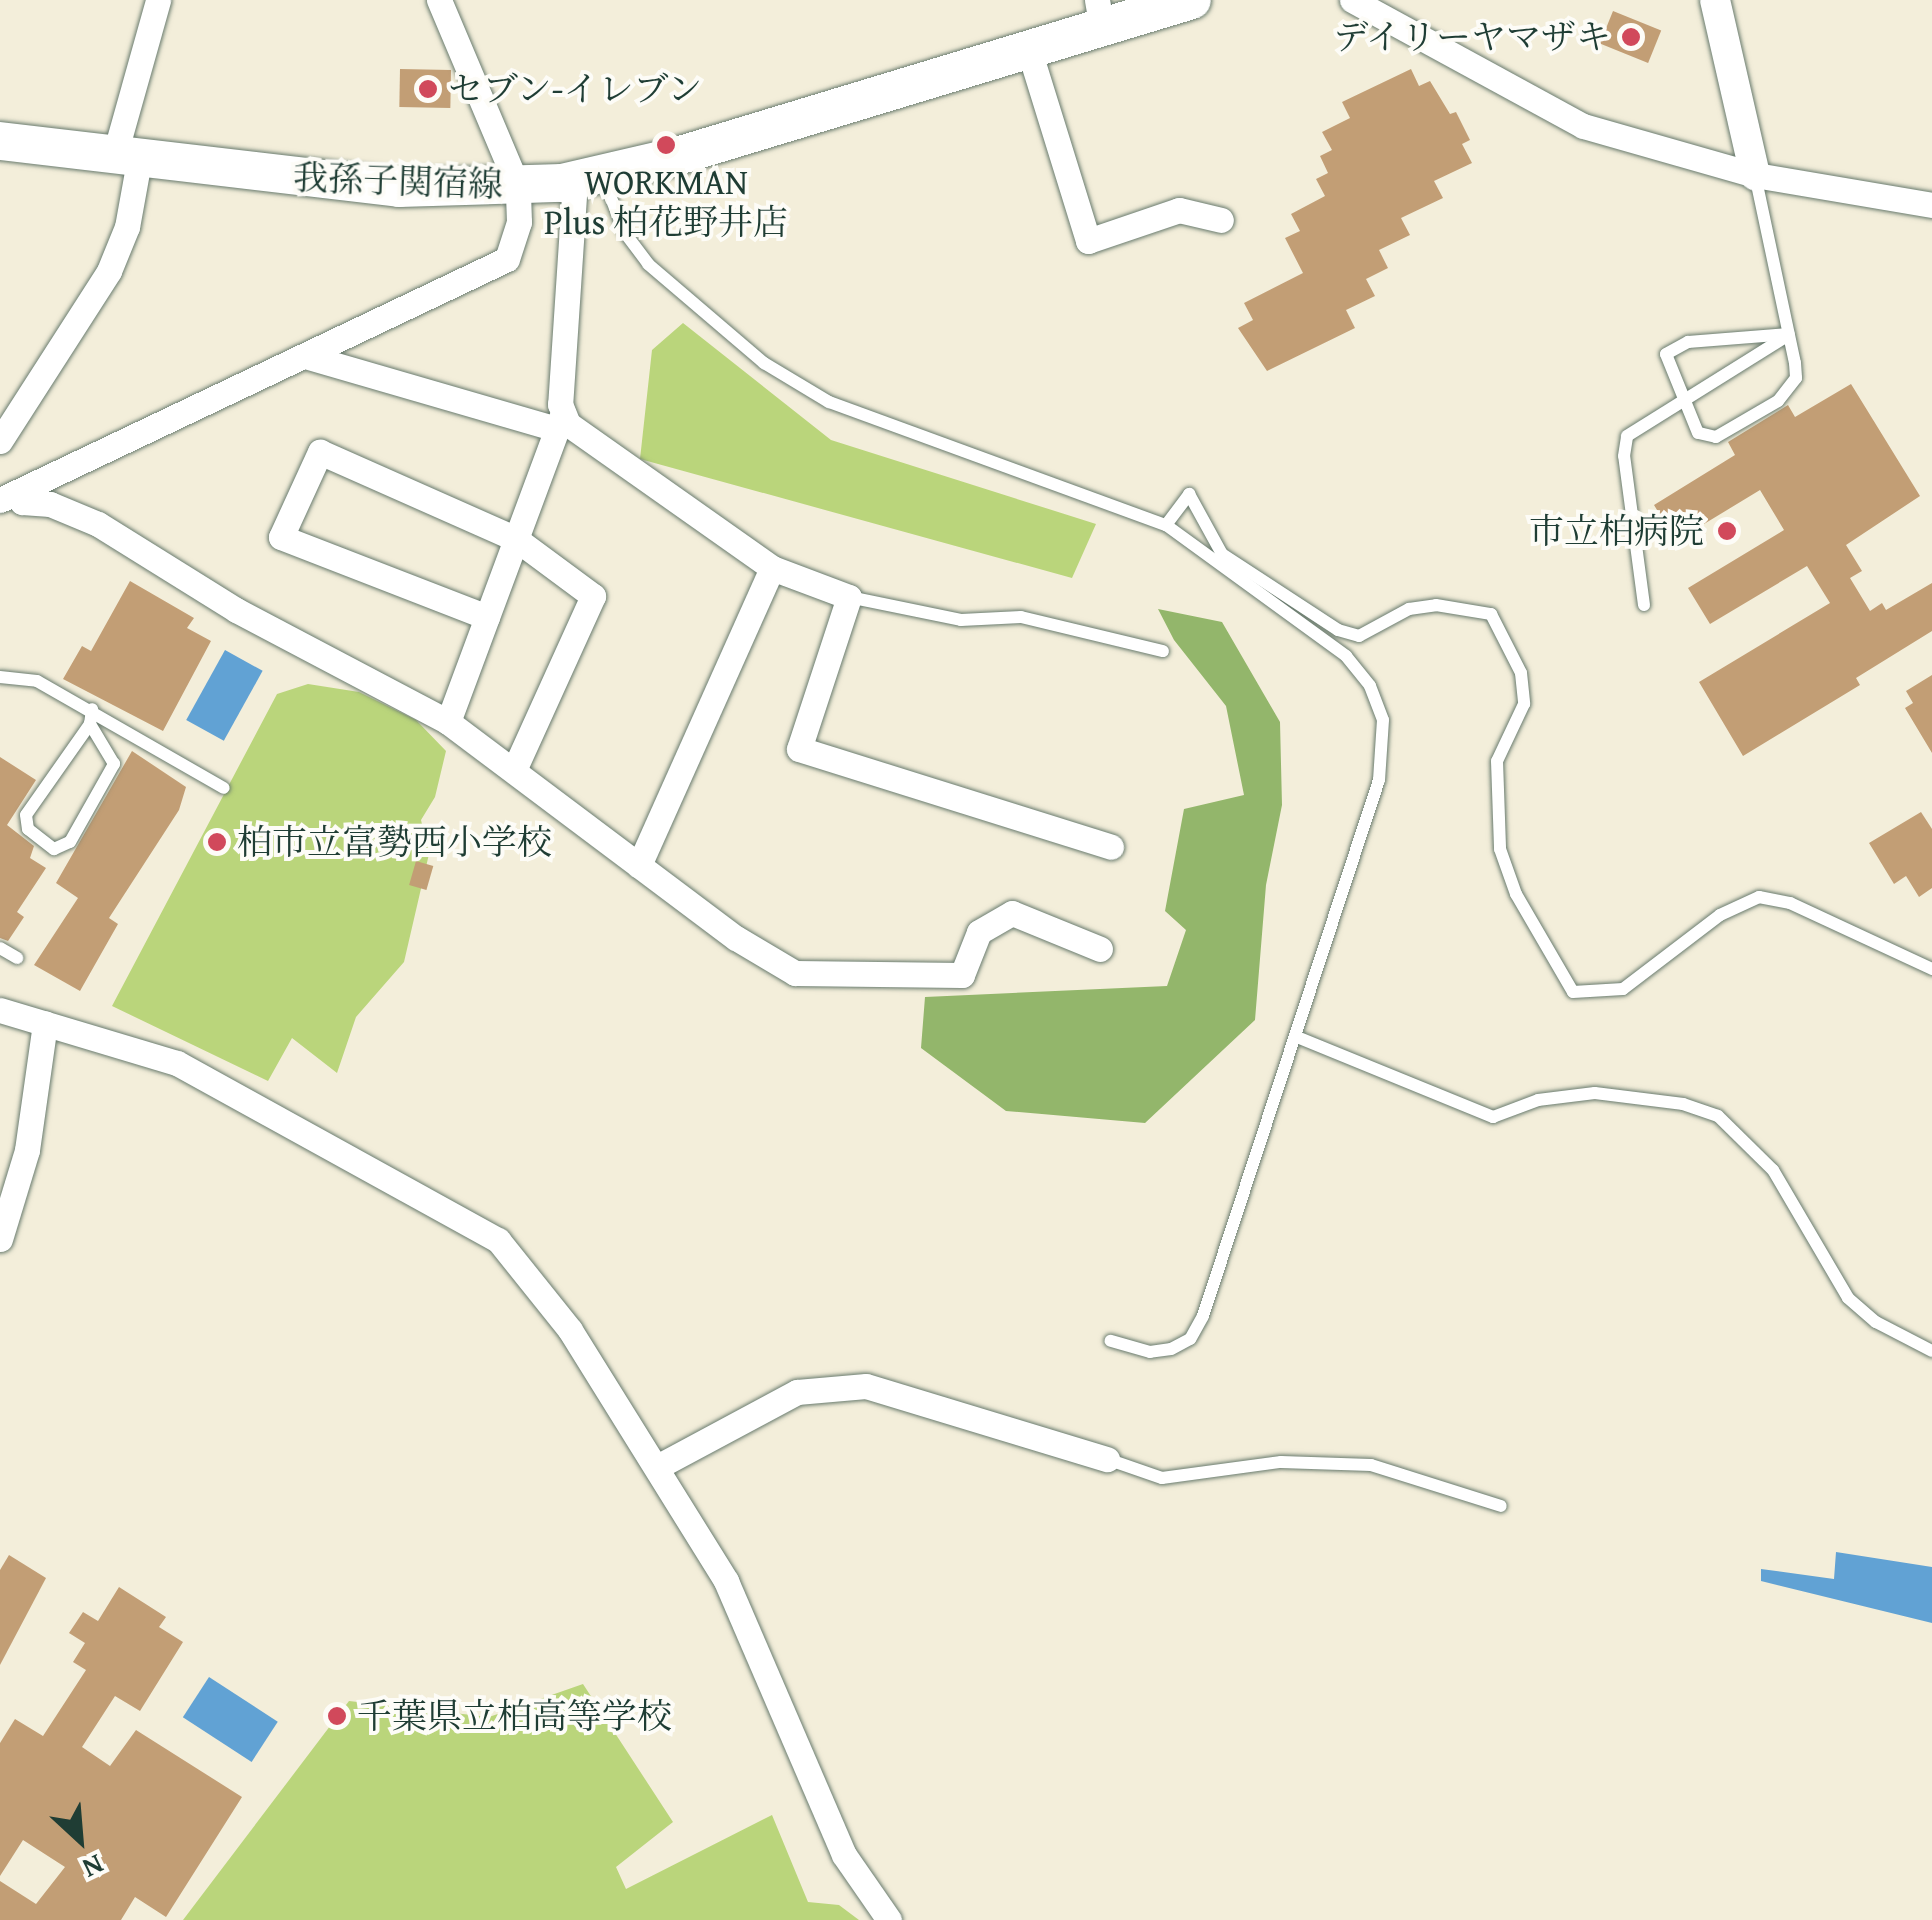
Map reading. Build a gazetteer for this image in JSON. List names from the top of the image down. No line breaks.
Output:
{"streets":{"main road":["我孫子関宿線"]},"places":["デイリーヤマザキ","セブン-イレブン","WORKMAN Plus 柏花野井店","市立柏病院","柏市立富勢西小学校","千葉県立柏高等学校"],"north":"bottom right"}
